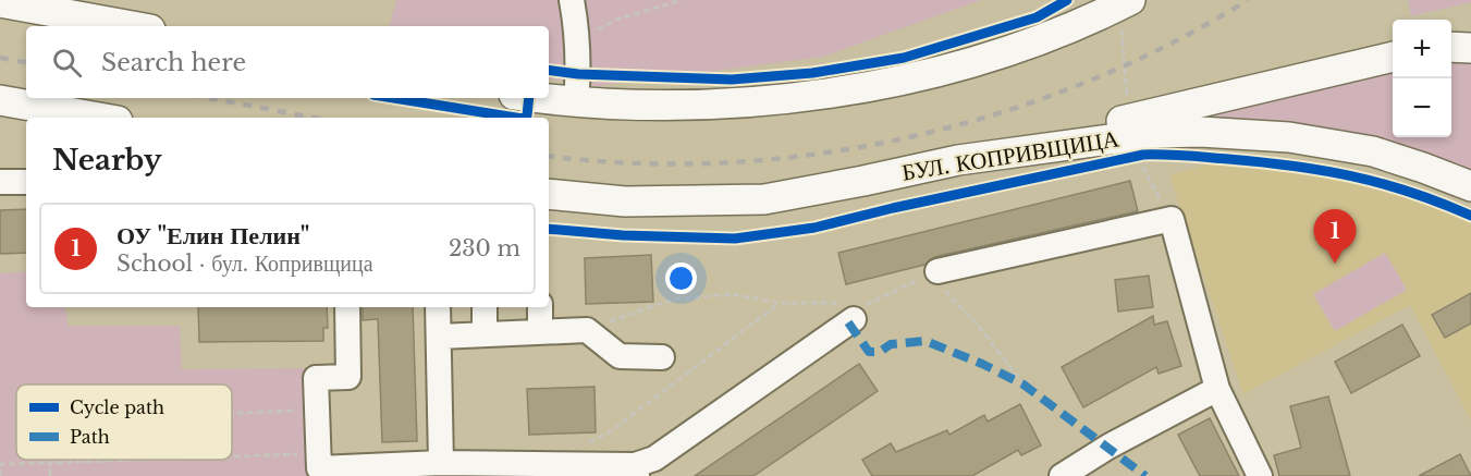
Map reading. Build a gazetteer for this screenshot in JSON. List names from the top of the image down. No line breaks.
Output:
{"streets":{"main road":["БУЛ. КОПРИВЩИЦА"]},"legend":["Cycle path","Path"],"page":{"map_buttons":["+","−"],"search":"Search here","heading":"Nearby","list":[{"mark":"1","name":"ОУ \"Елин Пелин\"","note":"School · бул. Копривщица","value":"230 m"}],"pins":"1"}}
